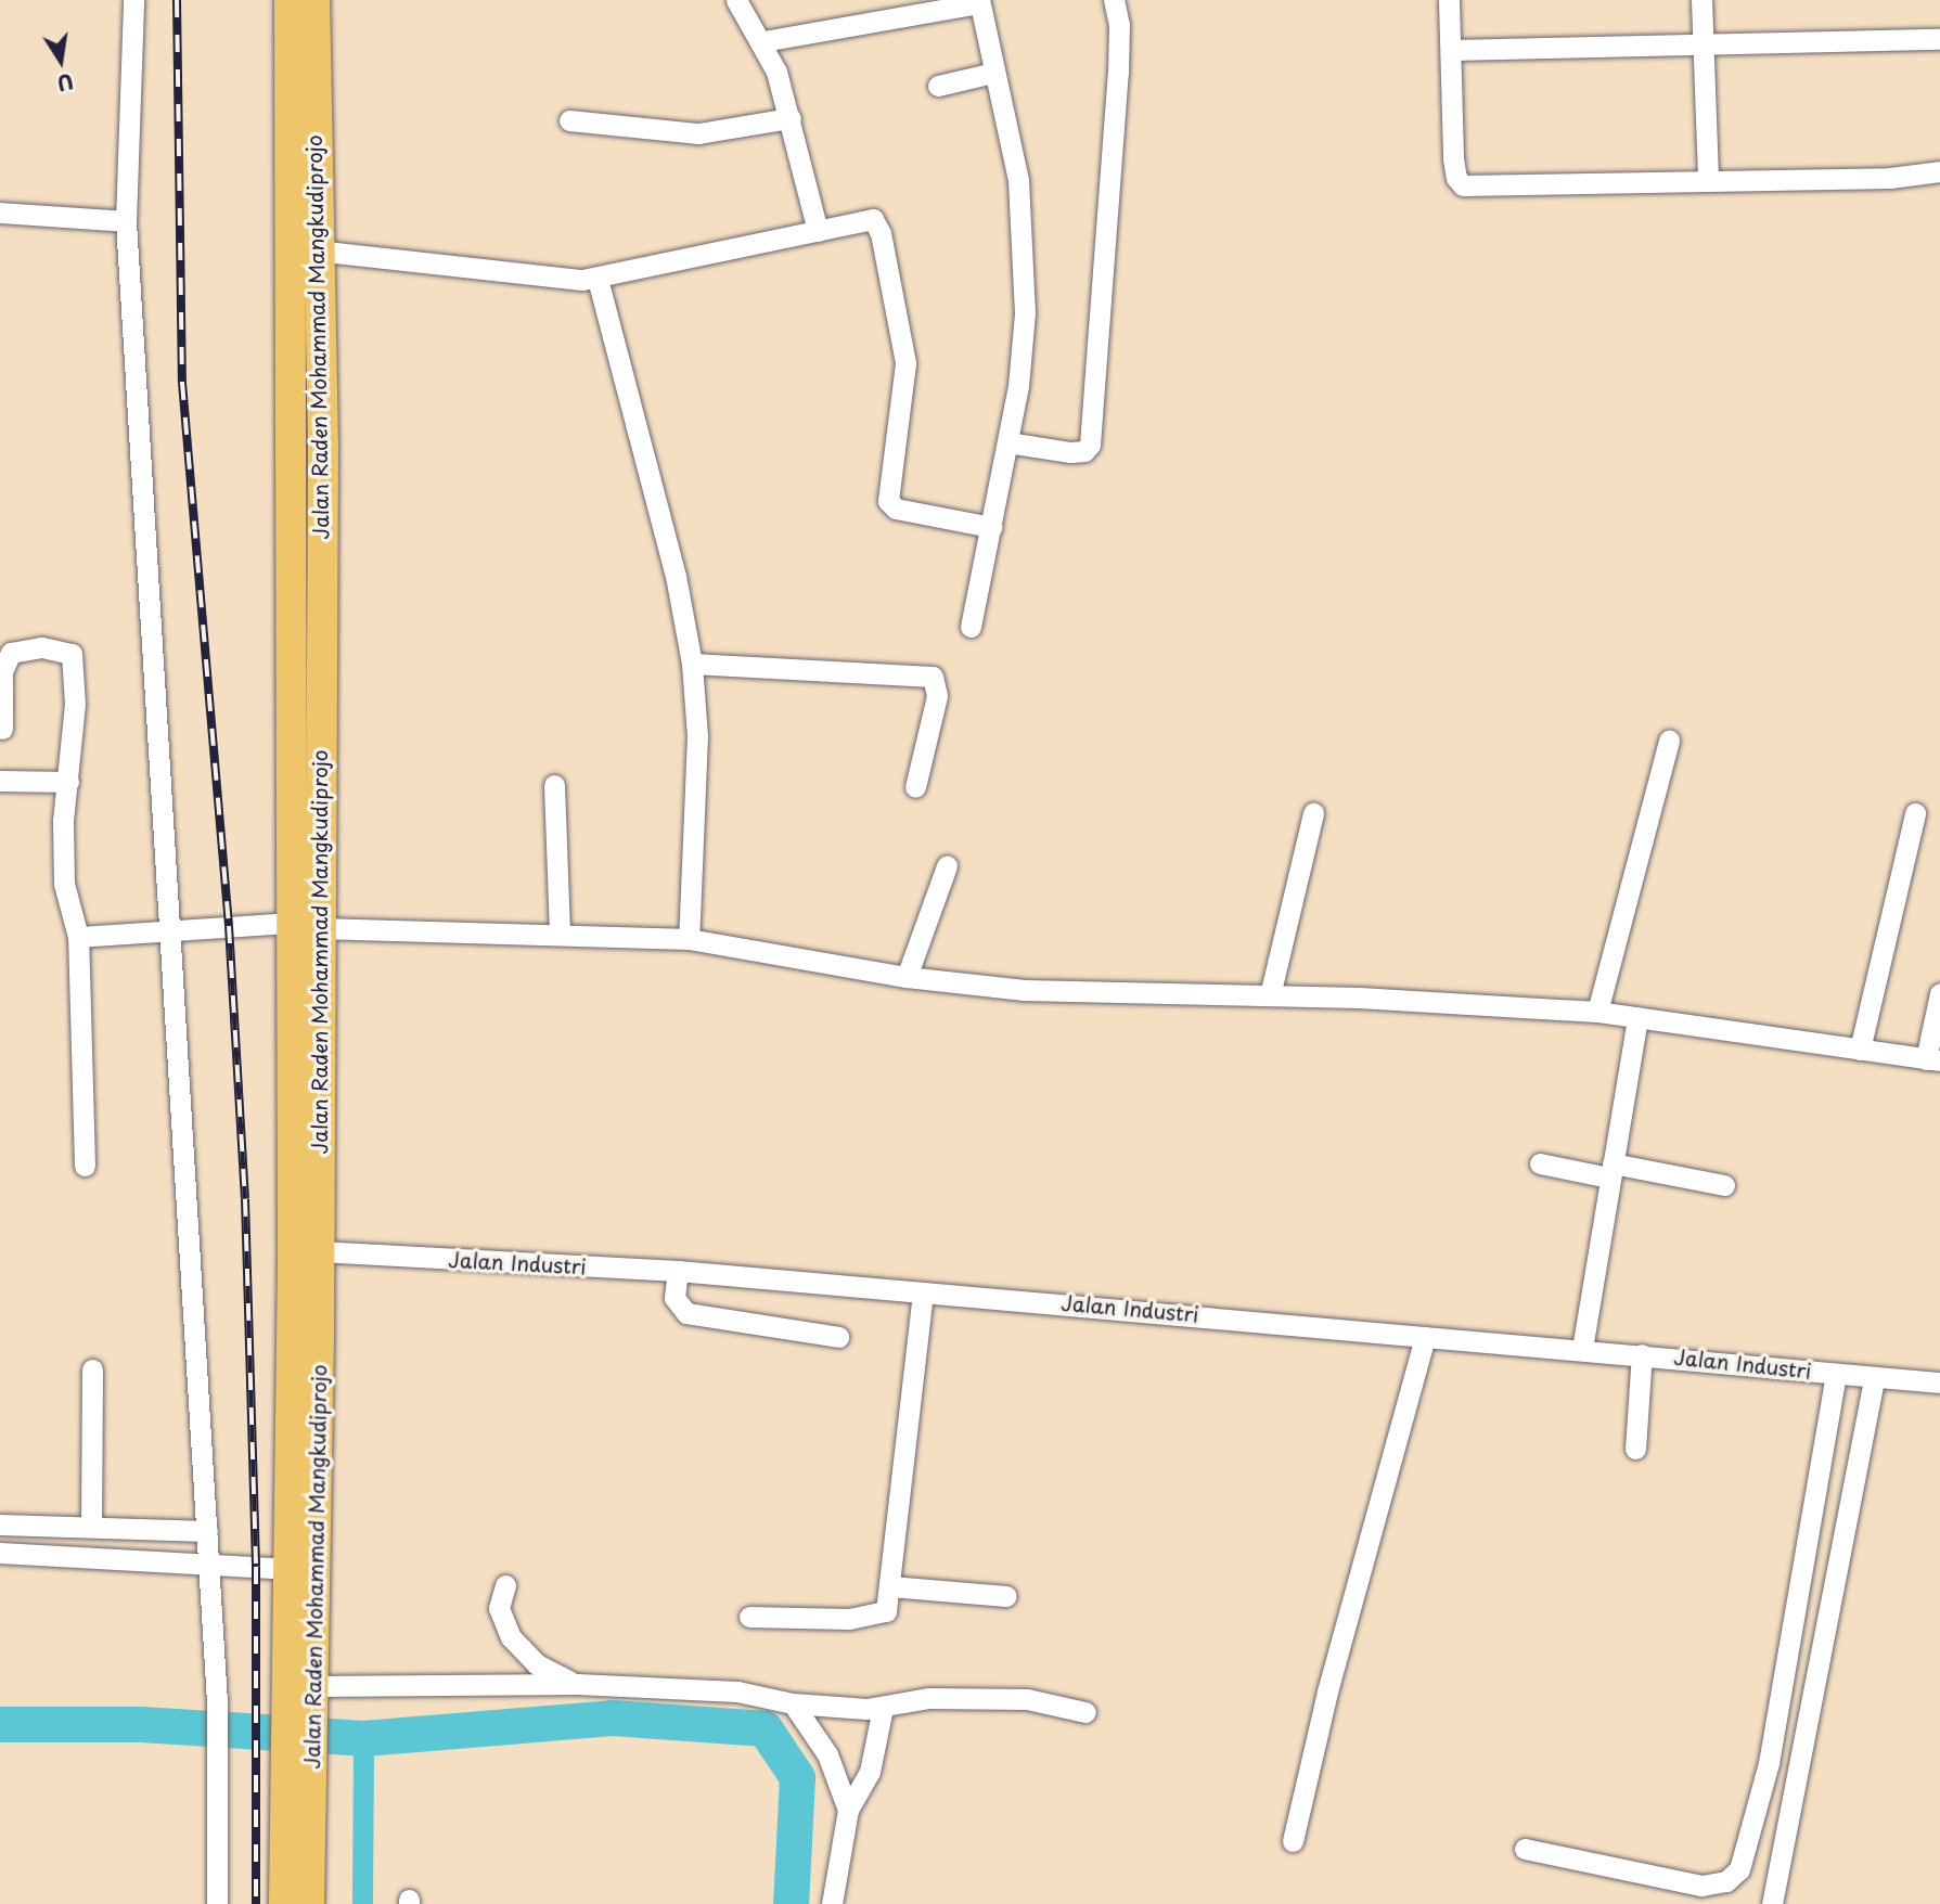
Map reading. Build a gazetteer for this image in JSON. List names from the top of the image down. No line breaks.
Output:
{"streets":{"highway":["Jalan Raden Mohammad Mangkudiprojo"],"street":["Jalan Industri"]},"crossings":[["Jalan Raden Mohammad Mangkudiprojo","Jalan Industri"]],"north":"bottom"}
